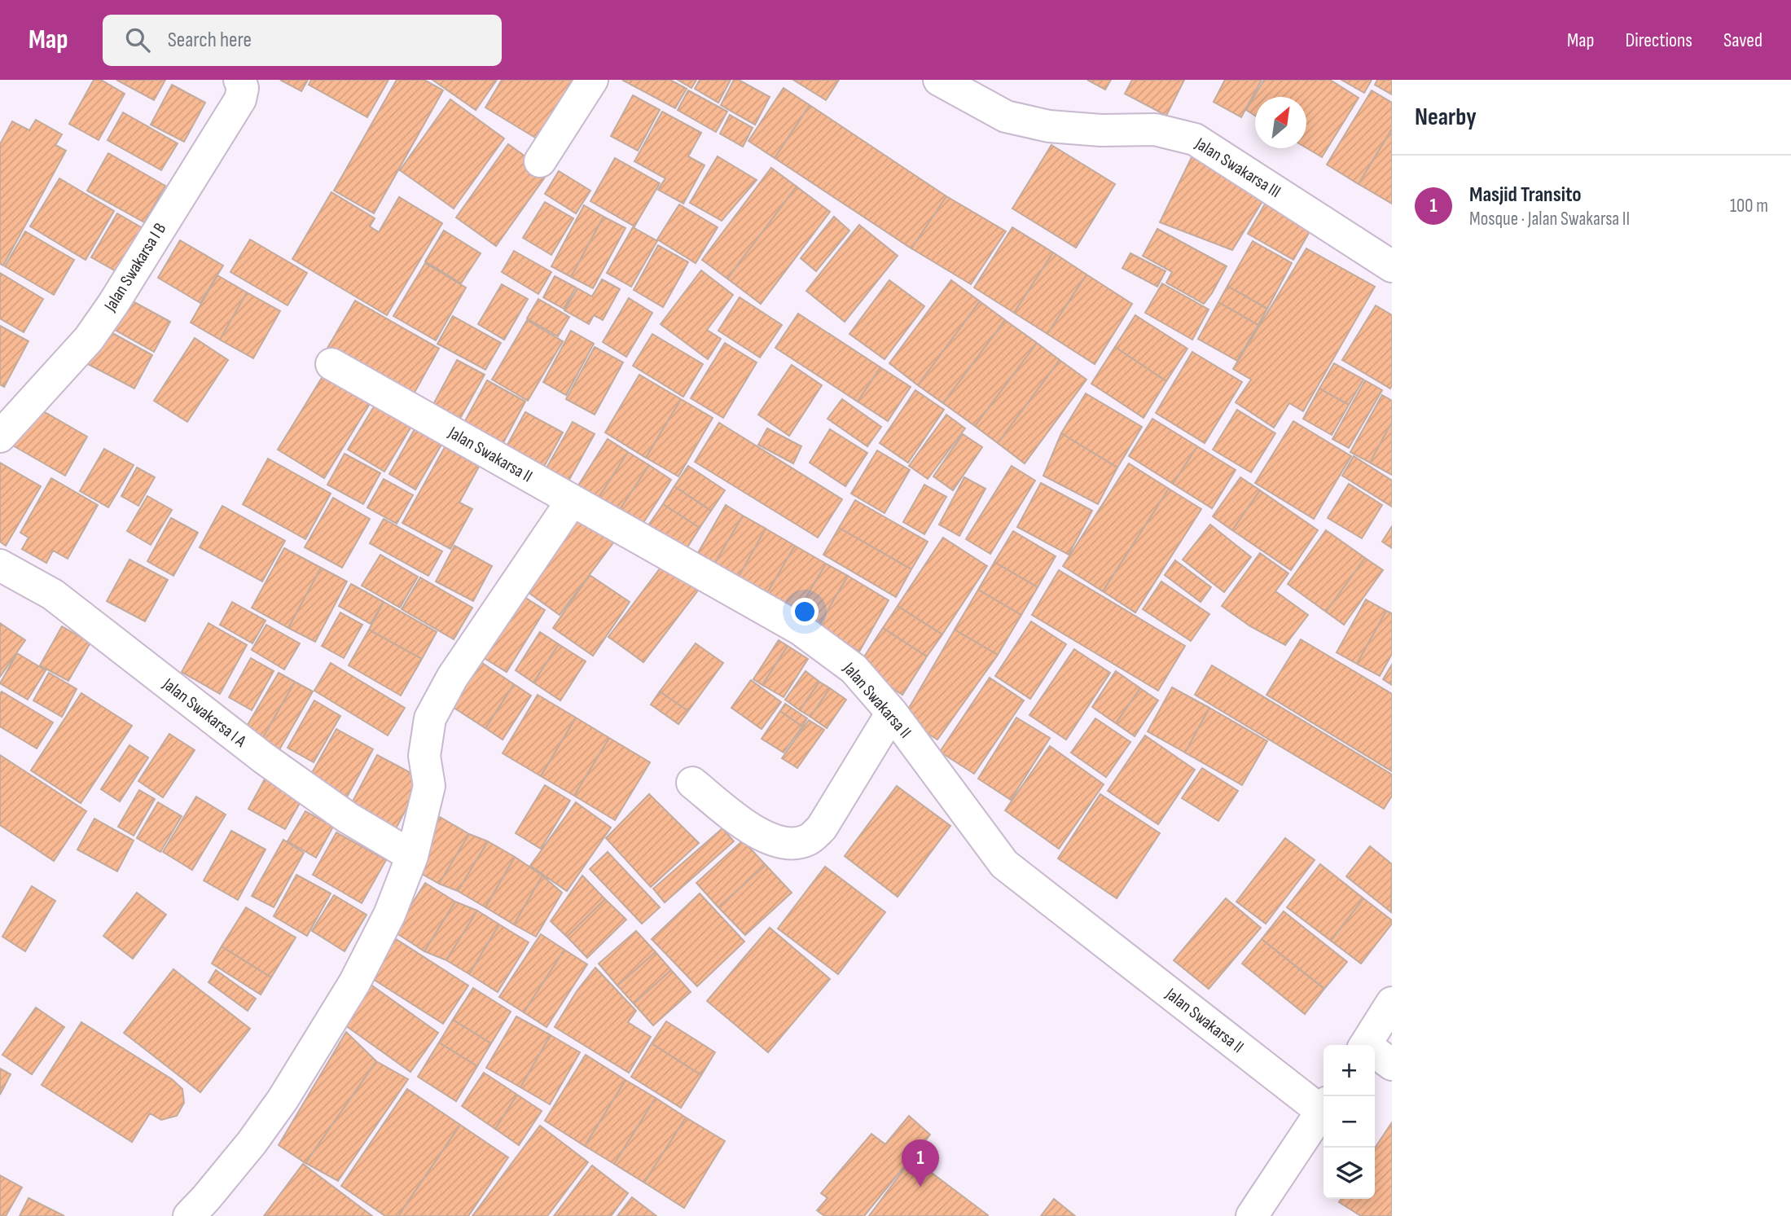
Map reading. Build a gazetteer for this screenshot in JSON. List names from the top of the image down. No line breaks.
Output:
{"streets":{"street":["Jalan Swakarsa III","Jalan Swakarsa I B","Jalan Swakarsa II","Jalan Swakarsa I A"]},"north":"top right","page":{"header":"Map","search":"Search here","nav":["Map","Directions","Saved"],"heading":"Nearby","list":[{"mark":"1","name":"Masjid Transito","note":"Mosque · Jalan Swakarsa II","value":"100 m"}],"map_buttons":["+","−"],"pins":"1"}}
